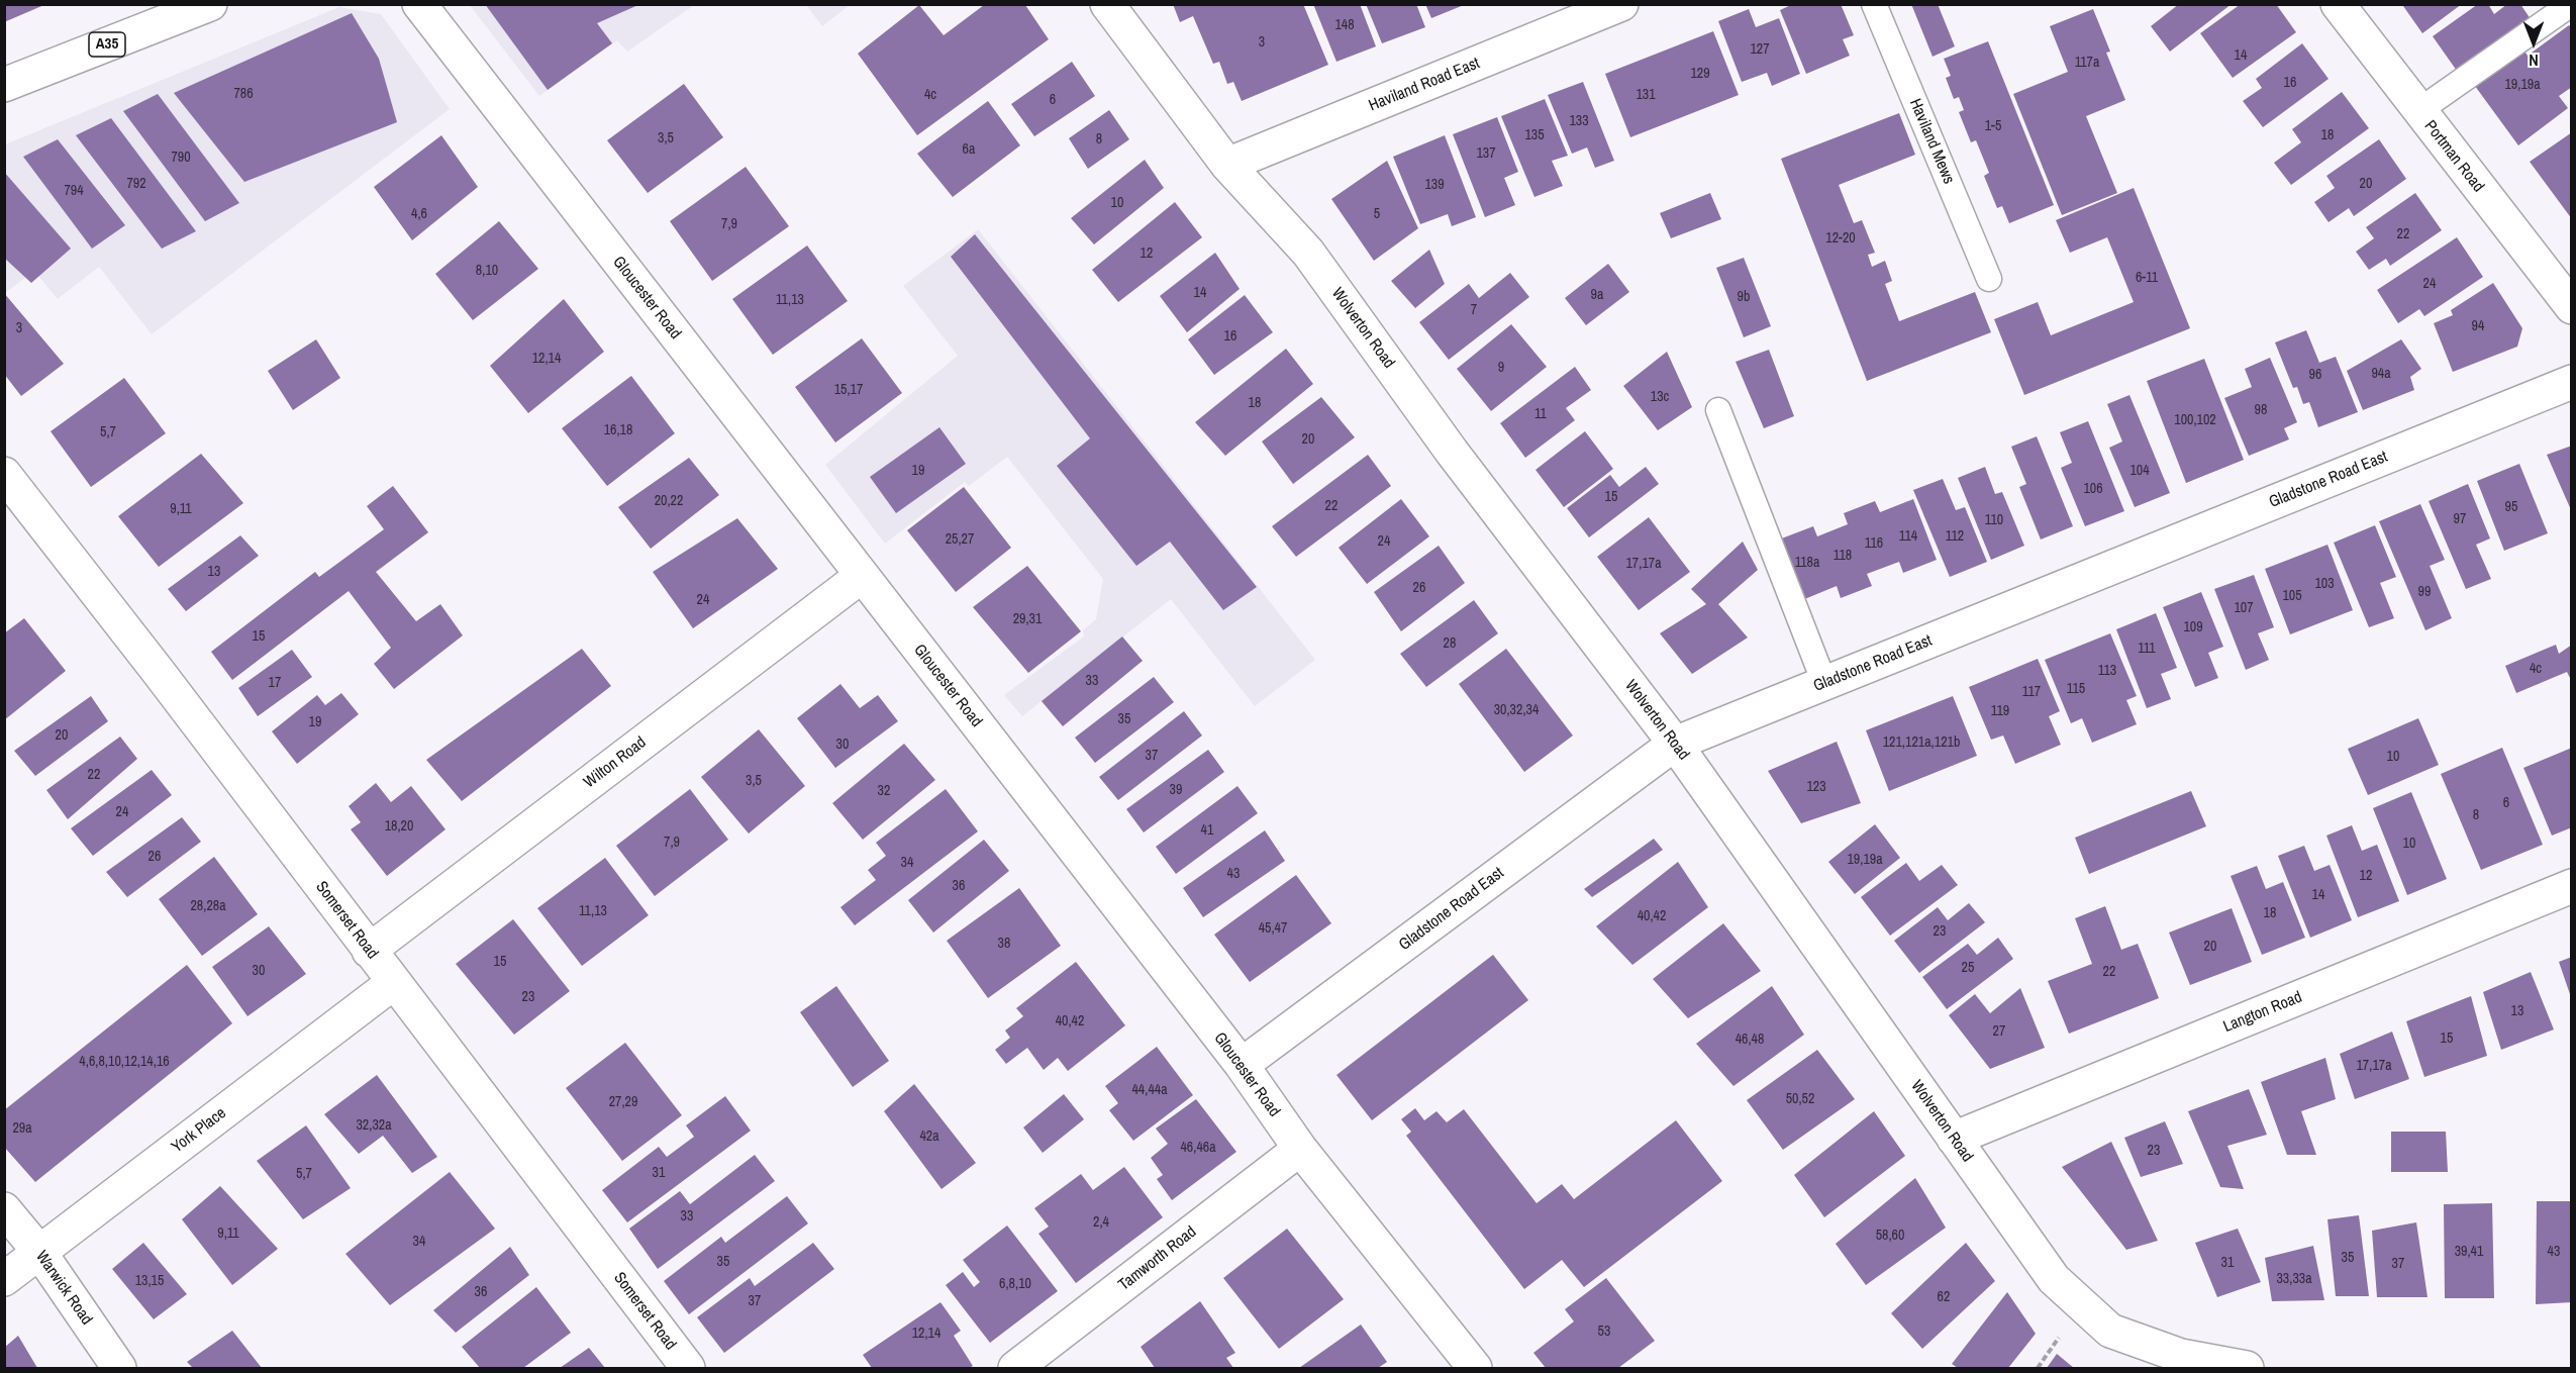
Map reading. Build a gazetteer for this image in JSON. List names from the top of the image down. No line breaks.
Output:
{"streets":{"street":["A35","Haviland Road East","Portman Road","Gloucester Road","Wolverton Road","Gladstone Road East","Wilton Road","Somerset Road","Langton Road","York Place","Tamworth Road","Warwick Road"],"lane":["Haviland Mews"]},"crossings":[["Haviland Road East","Wolverton Road"],["Gloucester Road","Gladstone Road East"],["Gloucester Road","Wilton Road"],["Gloucester Road","Tamworth Road"],["Wolverton Road","Gladstone Road East"],["Wolverton Road","Langton Road"],["Wilton Road","Somerset Road"],["Somerset Road","York Place"],["York Place","Warwick Road"]],"house_numbers":["148","3","127","14","117a","129","16","19,19a","786","4c","131","6","133","1-5","135","18","3,5","8","6a","137","790","792","20","139","794","10","4,6","5","7,9","22","12-20","12","8,10","6-11","24","14","9a","9b","11,13","7","94","3","16","12,14","9","94a","96","15,17","13c","18","98","11","100,102","16,18","5,7","20","19","104","106","15","20,22","22","95","9,11","97","110","114","112","25,27","24","116","118","118a","17,17a","13","103","26","99","105","24","107","29,31","109","15","28","111","4c","113","33","17","115","117","30,32,34","119","35","19","20","121,121a,121b","30","37","10","22","3,5","123","39","32","6","24","8","18,20","41","7,9","10","26","19,19a","34","43","12","36","14","28,28a","11,13","18","40,42","45,47","23","38","20","15","25","30","22","23","13","40,42","27","15","46,48","4,6,8,10,12,14,16","17,17a","44,44a","50,52","27,29","32,32a","29a","42a","46,46a","23","31","5,7","33","2,4","9,11","58,60","34","39,41","43","35","35","31","37","33,33a","13,15","6,8,10","36","62","37","53","12,14"],"north":"bottom"}
